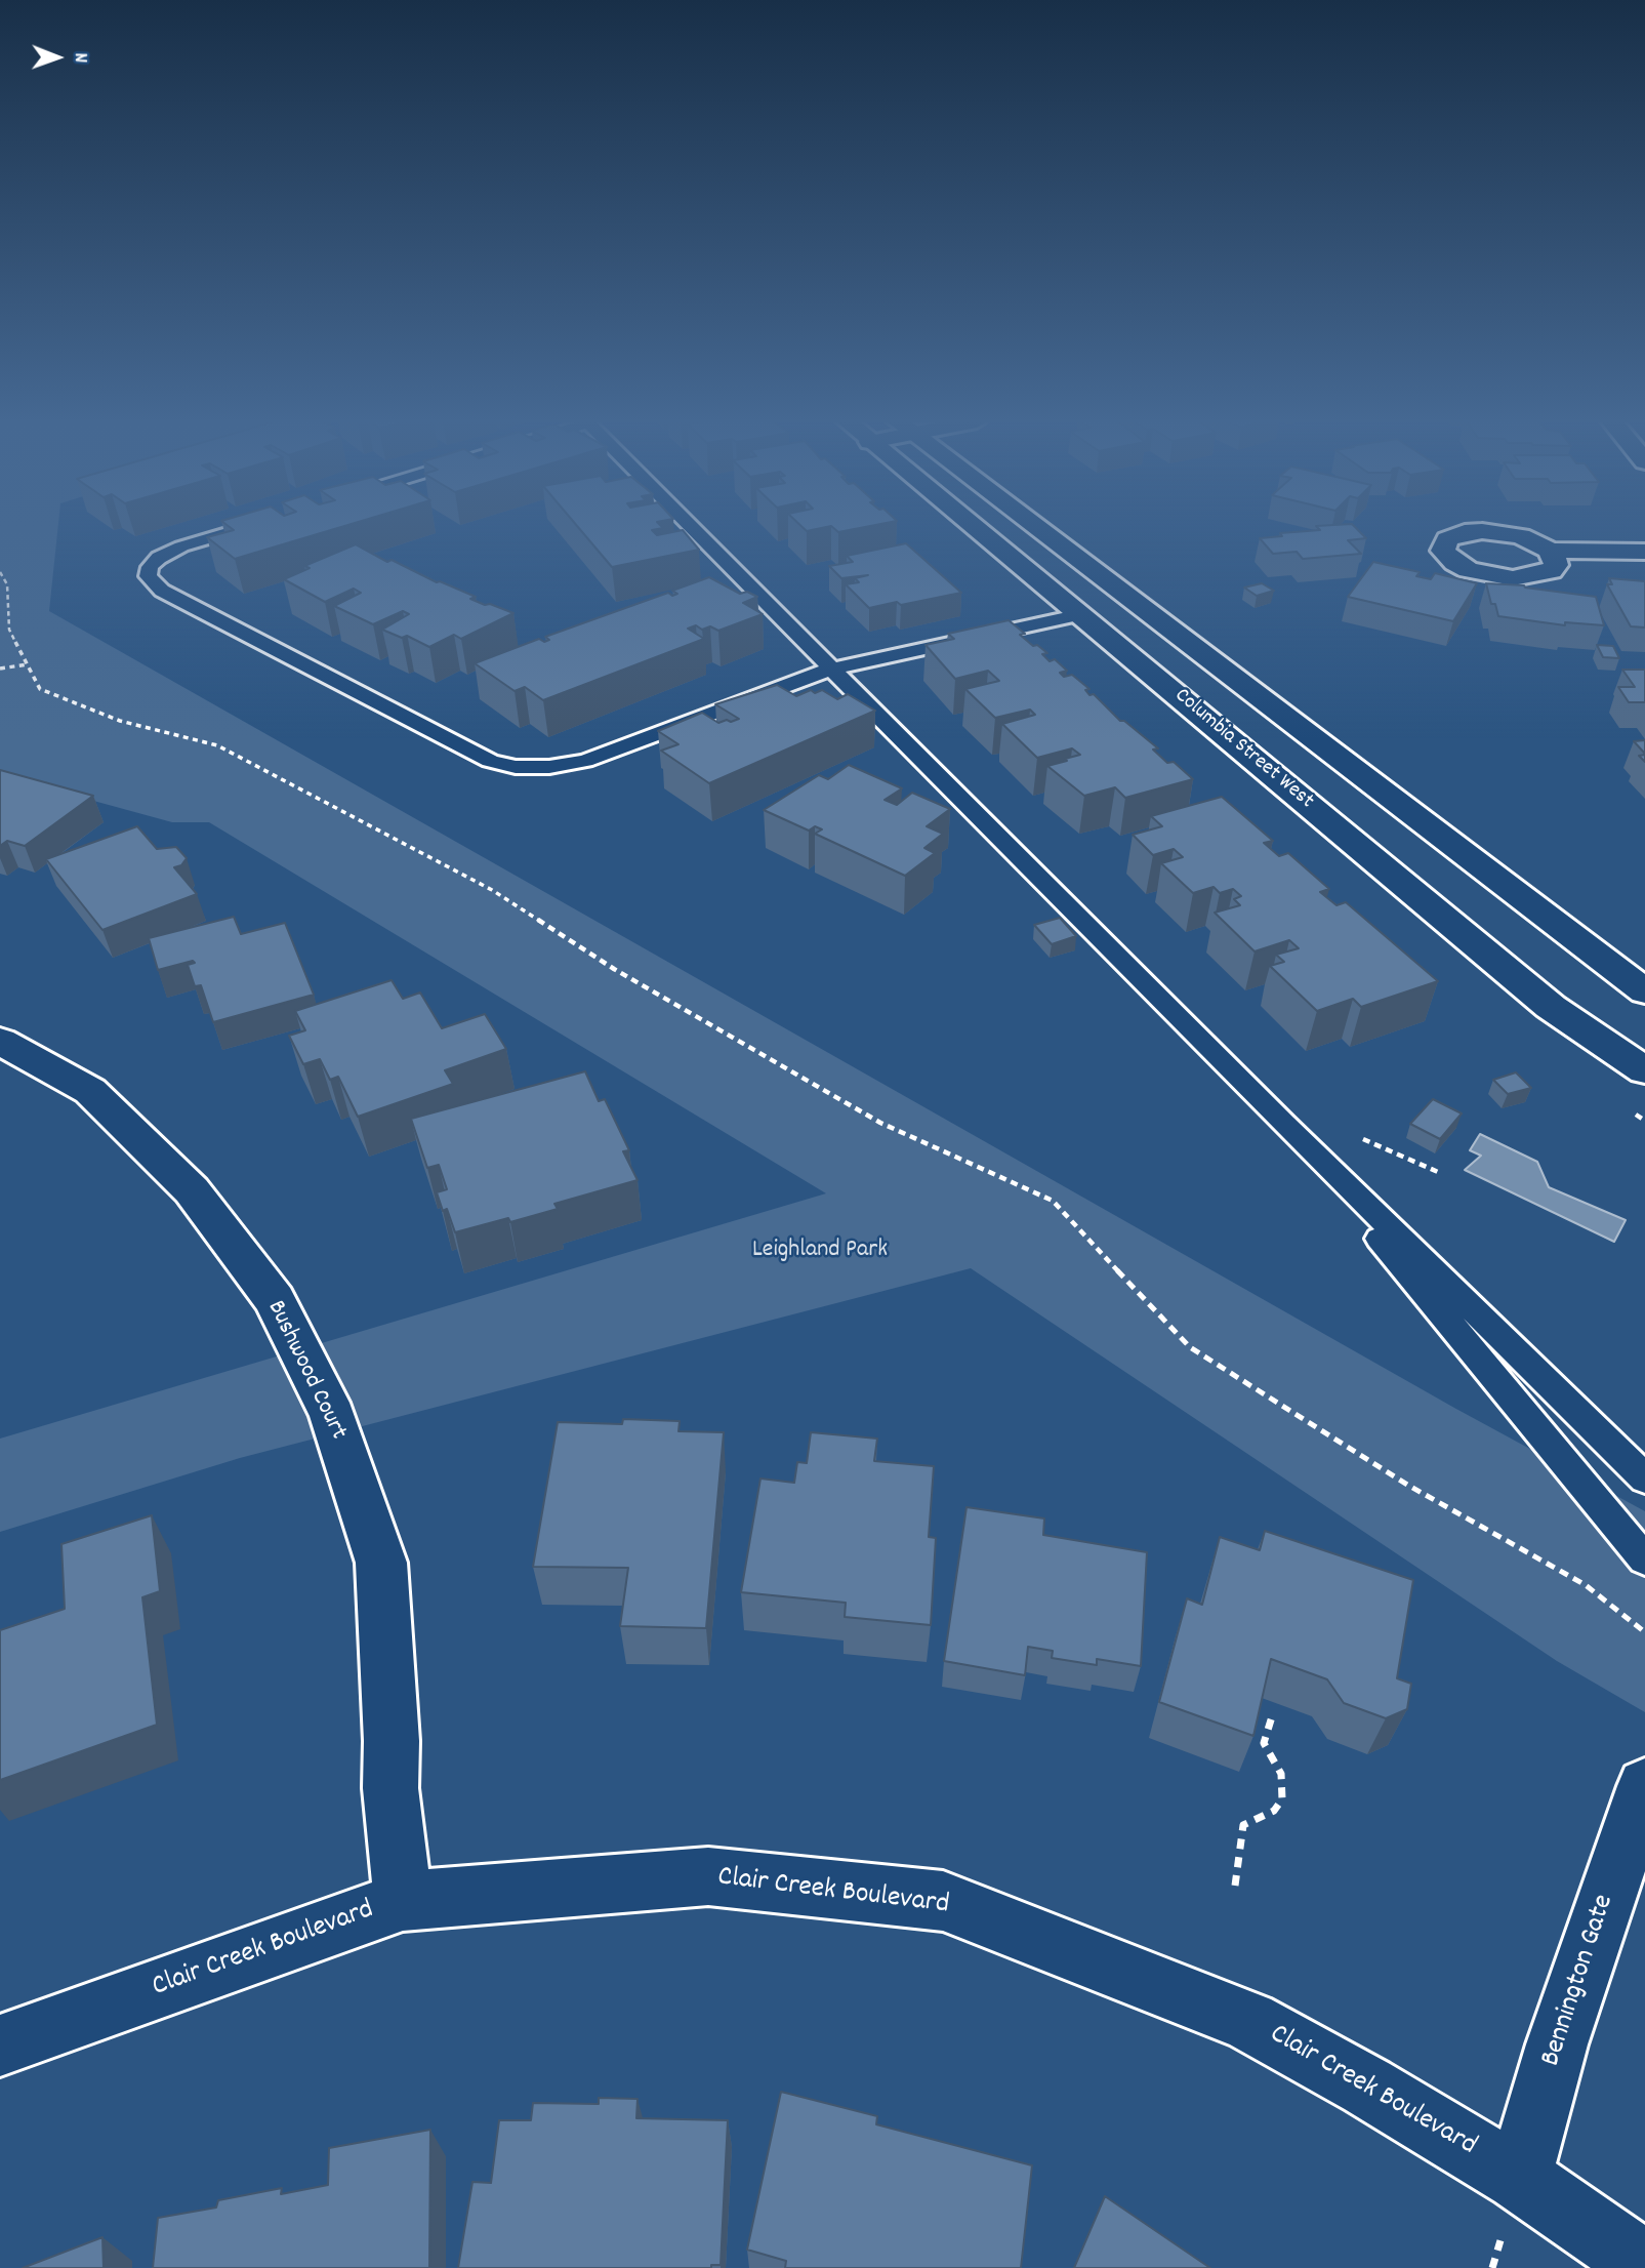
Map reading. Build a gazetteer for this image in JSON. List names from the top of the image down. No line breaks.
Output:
{"streets":{"main road":["Columbia Street West","Bushwood Court","Clair Creek Boulevard","Bennington Gate"]},"crossings":[["Bushwood Court","Clair Creek Boulevard"],["Clair Creek Boulevard","Bennington Gate"]],"parks":["Leighland Park"],"north":"right"}
